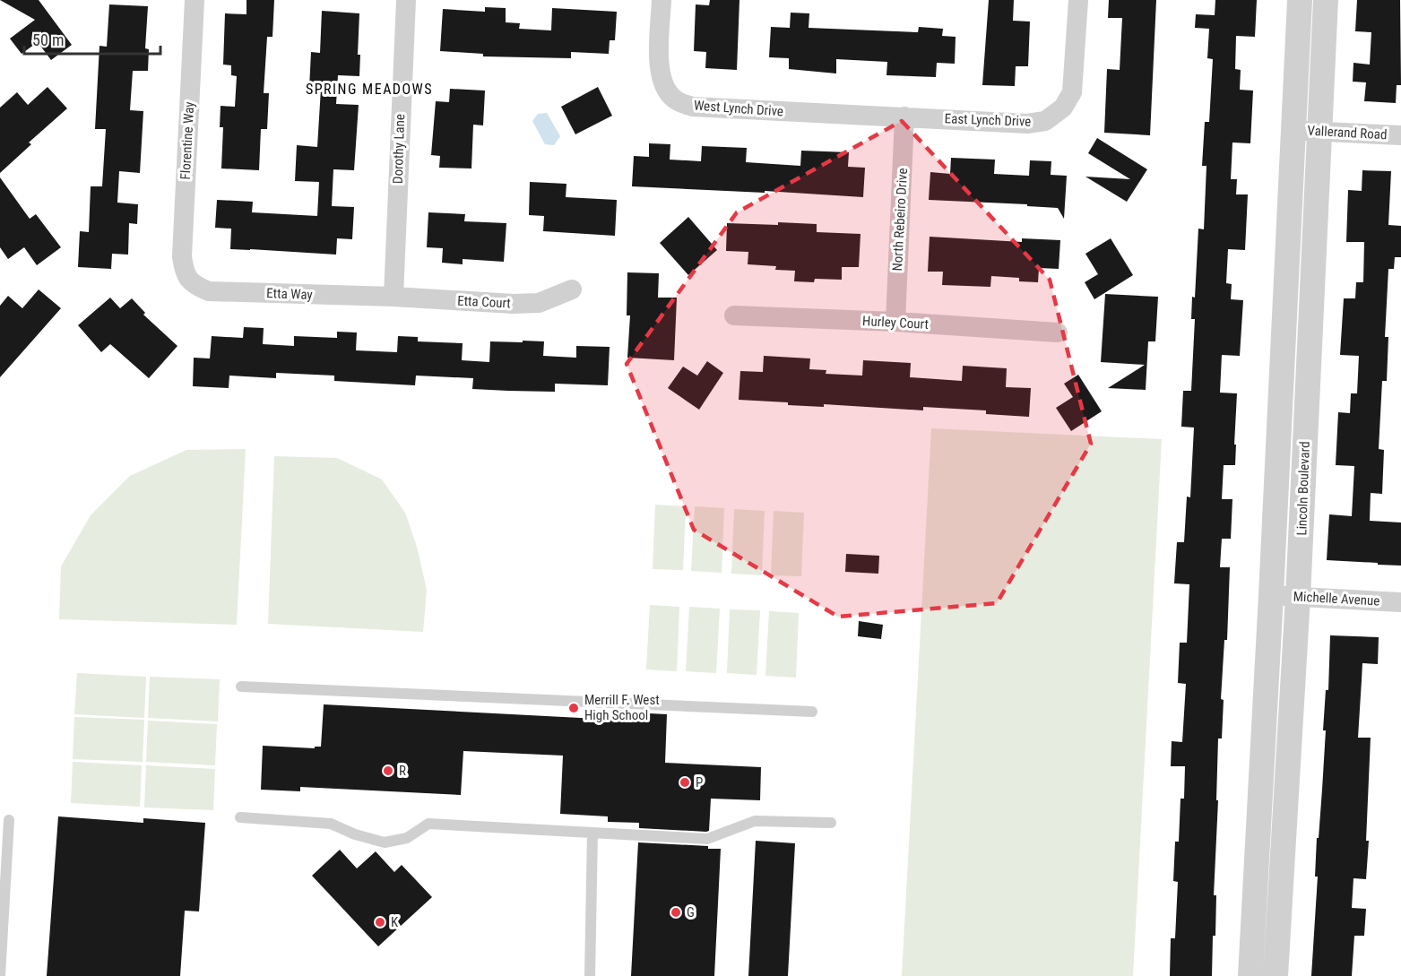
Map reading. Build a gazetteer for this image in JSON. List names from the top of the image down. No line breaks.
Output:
{"streets":{"street":["West Lynch Drive","East Lynch Drive","Vallerand Road","Florentine Way","Dorothy Lane","North Rebeiro Drive","Etta Way","Etta Court","Hurley Court","Lincoln Boulevard","Michelle Avenue"]},"crossings":[["West Lynch Drive","East Lynch Drive"],["West Lynch Drive","North Rebeiro Drive"],["East Lynch Drive","North Rebeiro Drive"],["Vallerand Road","Lincoln Boulevard"],["Florentine Way","Etta Way"],["Dorothy Lane","Etta Way"],["Dorothy Lane","Etta Court"],["North Rebeiro Drive","Hurley Court"],["Etta Way","Etta Court"],["Lincoln Boulevard","Michelle Avenue"]],"districts":["SPRING MEADOWS"],"places":["Merrill F. West High School","R","P","G","K"],"scale_bar":"50 m"}
